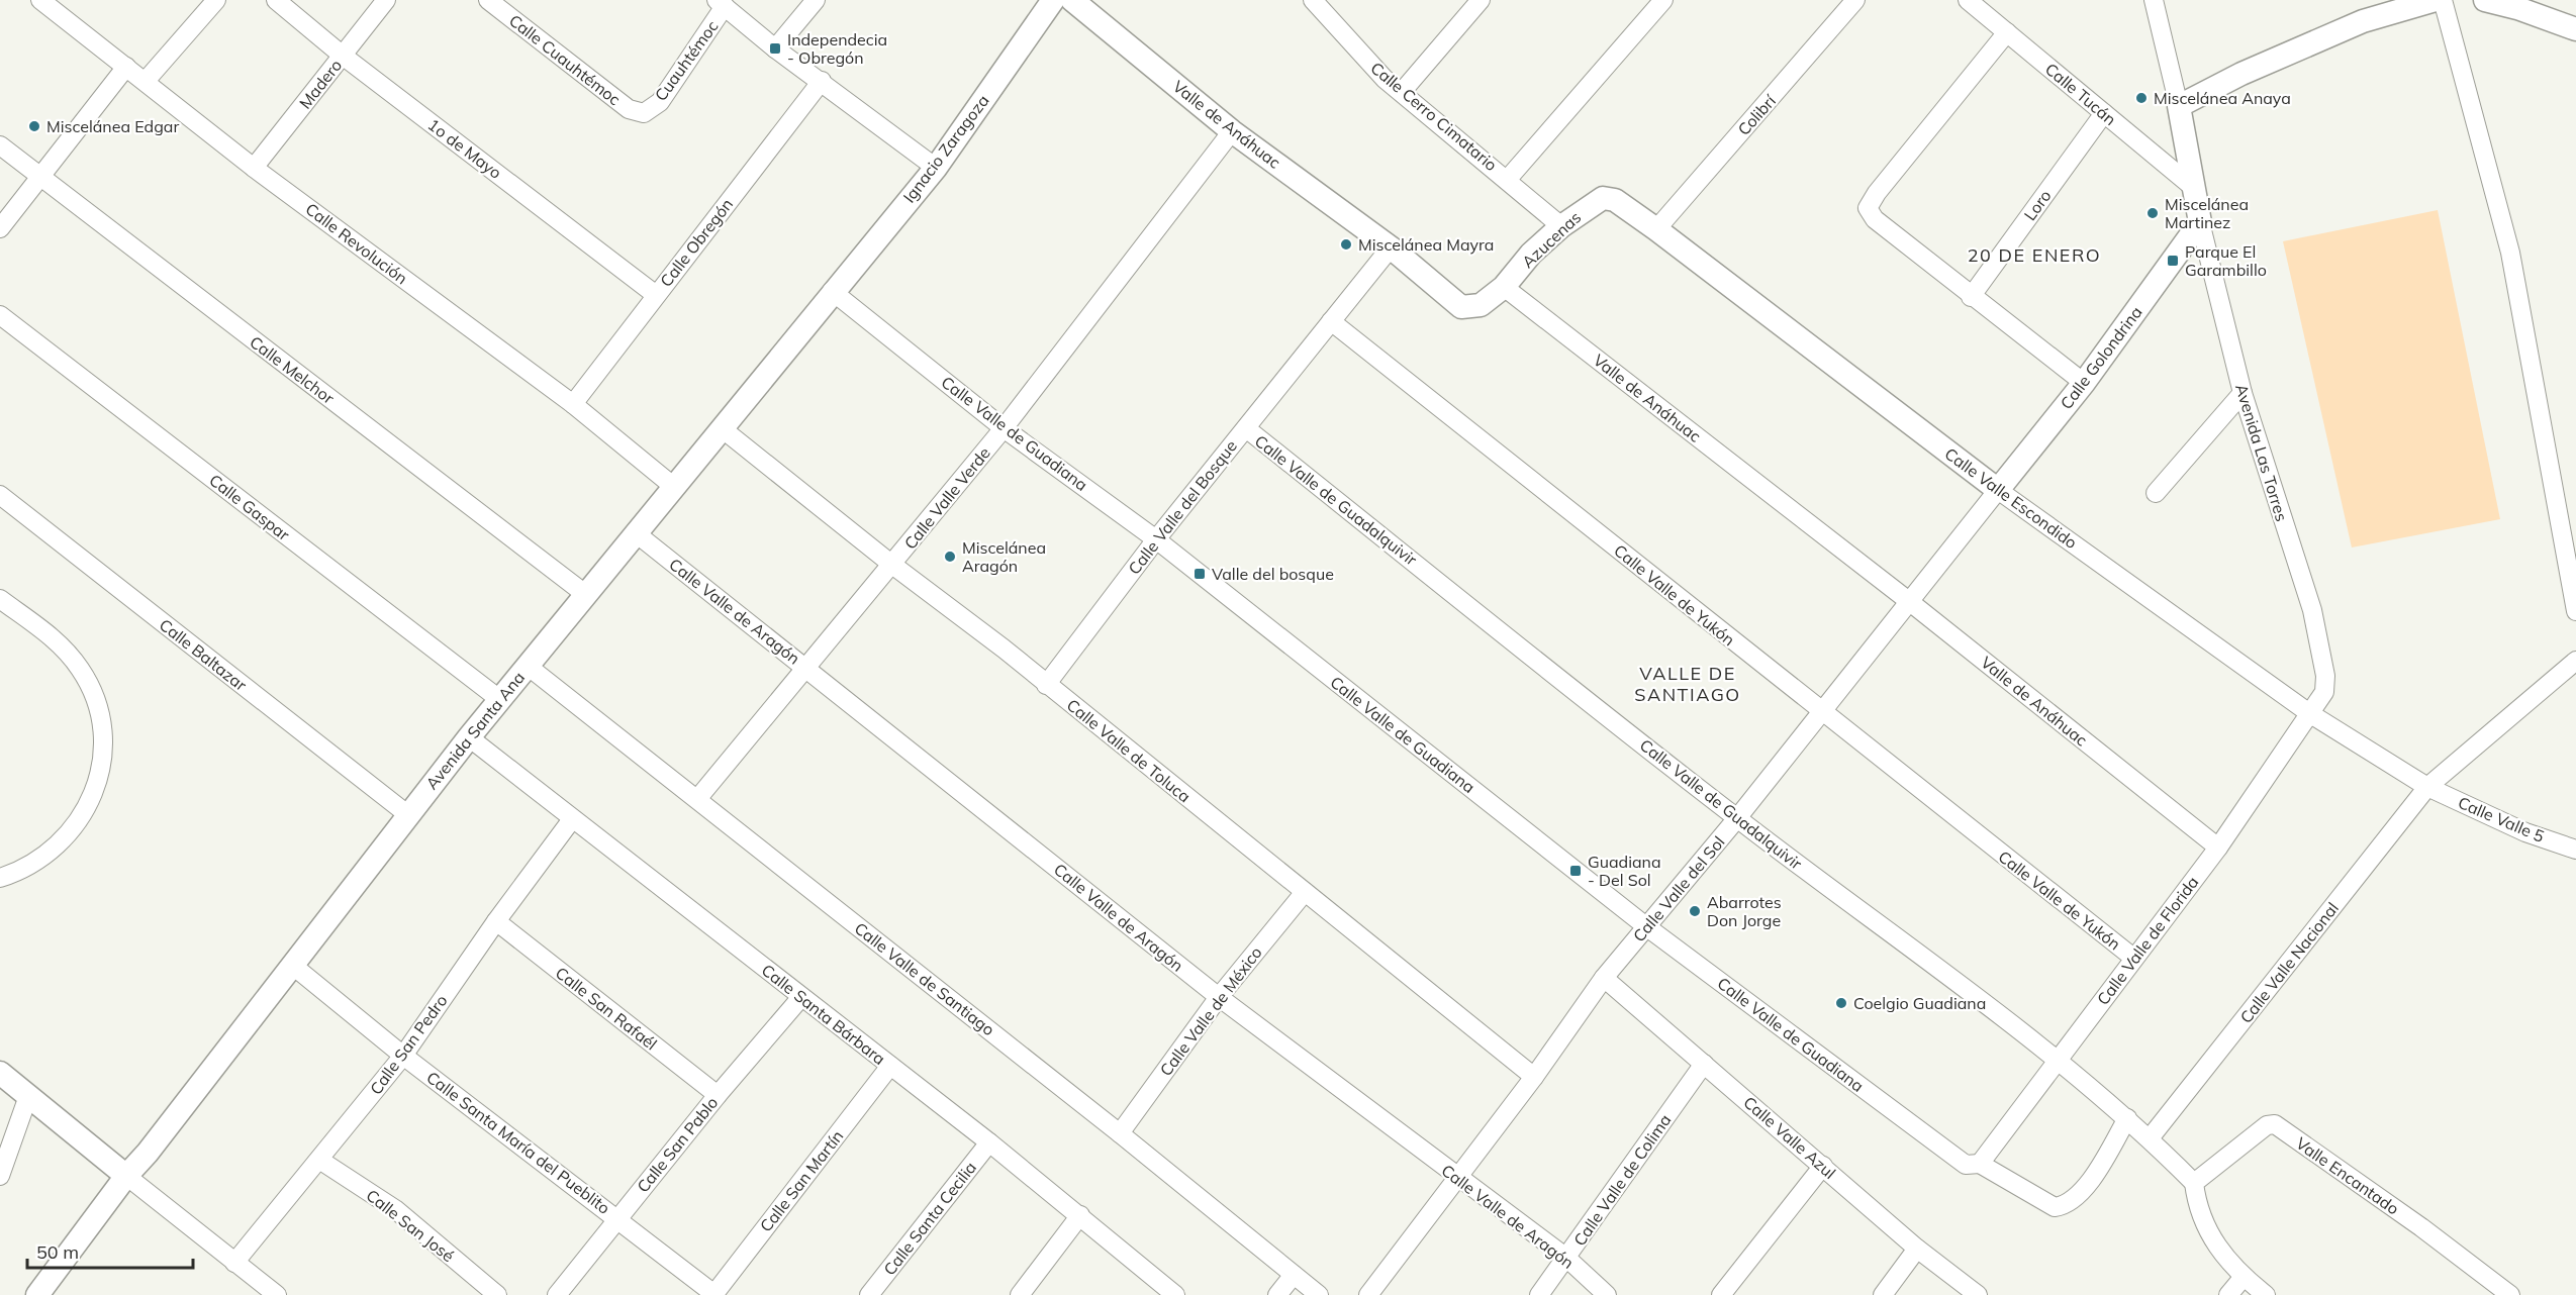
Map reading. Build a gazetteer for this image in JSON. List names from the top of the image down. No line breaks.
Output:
{"streets":{"street":["Calle Cuauhtémoc","Cuauhtémoc","Madero","Calle Tucán","Colibrí","Calle Cerro Cimatario","Valle de Anáhuac","1o de Mayo","Ignacio Zaragoza","Loro","Azucenas","Calle Obregón","Calle Revolución","Calle Golondrina","Calle Melchor","Calle Valle de Guadiana","Avenida Las Torres","Calle Valle Verde","Calle Valle Escondido","Calle Valle de Guadalquivir","Calle Gaspar","Calle Valle del Bosque","Calle Valle de Yukón","Calle Valle de Aragón","Calle Baltazar","Avenida Santa Ana","Calle Valle de Toluca","Calle Valle 5","Calle Valle del Sol","Calle Valle de Florida","Calle Valle Nacional","Calle Valle de Santiago","Calle San Rafaél","Calle Valle de México","Calle Santa Bárbara","Calle San Pedro","Calle Valle Azul","Calle Santa María del Pueblito","Calle San Pablo","Valle Encantado","Calle Valle de Colima","Calle San Martín","Calle Santa Cecilia","Calle San José"]},"crossings":[["Calle Cuauhtémoc","Cuauhtémoc"],["Madero","1o de Mayo"],["Madero","Calle Revolución"],["Calle Tucán","Loro"],["Calle Tucán","Avenida Las Torres"],["Colibrí","Calle Valle Escondido"],["Calle Cerro Cimatario","Azucenas"],["Valle de Anáhuac","Azucenas"],["Valle de Anáhuac","Calle Valle Verde"],["Valle de Anáhuac","Calle Valle del Bosque"],["Valle de Anáhuac","Calle Valle del Sol"],["Valle de Anáhuac","Calle Valle de Florida"],["1o de Mayo","Calle Obregón"],["Ignacio Zaragoza","Calle Valle de Guadiana"],["Ignacio Zaragoza","Avenida Santa Ana"],["Azucenas","Calle Valle Escondido"],["Calle Obregón","Calle Revolución"],["Calle Revolución","Avenida Santa Ana"],["Calle Golondrina","Avenida Las Torres"],["Calle Golondrina","Calle Valle Escondido"],["Calle Golondrina","Calle Valle del Sol"],["Calle Melchor","Avenida Santa Ana"],["Calle Valle de Guadiana","Calle Valle Verde"],["Calle Valle de Guadiana","Calle Valle de Guadalquivir"],["Calle Valle de Guadiana","Calle Valle del Bosque"],["Calle Valle de Guadiana","Avenida Santa Ana"],["Calle Valle de Guadiana","Calle Valle del Sol"],["Calle Valle de Guadiana","Calle Valle de Florida"],["Avenida Las Torres","Calle Valle Escondido"],["Avenida Las Torres","Calle Valle de Florida"],["Calle Valle Verde","Calle Valle de Aragón"],["Calle Valle Verde","Calle Valle de Toluca"],["Calle Valle Verde","Calle Valle de Santiago"],["Calle Valle Escondido","Calle Valle 5"],["Calle Valle Escondido","Calle Valle del Sol"],["Calle Valle Escondido","Calle Valle de Florida"],["Calle Valle Escondido","Calle Valle Nacional"],["Calle Valle de Guadalquivir","Calle Valle del Bosque"],["Calle Valle de Guadalquivir","Calle Valle del Sol"],["Calle Valle de Guadalquivir","Calle Valle de Florida"],["Calle Valle de Guadalquivir","Calle Valle Nacional"],["Calle Valle de Guadalquivir","Valle Encantado"],["Calle Gaspar","Avenida Santa Ana"],["Calle Valle del Bosque","Calle Valle de Yukón"],["Calle Valle del Bosque","Calle Valle de Toluca"],["Calle Valle de Yukón","Calle Valle del Sol"],["Calle Valle de Yukón","Calle Valle de Florida"],["Calle Valle de Aragón","Avenida Santa Ana"],["Calle Valle de Aragón","Calle Valle del Sol"],["Calle Valle de Aragón","Calle Valle de México"],["Calle Valle de Aragón","Calle Valle de Colima"],["Calle Baltazar","Avenida Santa Ana"],["Avenida Santa Ana","Calle Valle de Toluca"],["Avenida Santa Ana","Calle Valle de Santiago"],["Avenida Santa Ana","Calle Santa Bárbara"],["Avenida Santa Ana","Calle Santa María del Pueblito"],["Calle Valle de Toluca","Calle Valle del Sol"],["Calle Valle de Toluca","Calle Valle de México"],["Calle Valle 5","Calle Valle Nacional"],["Calle Valle del Sol","Calle Valle Azul"],["Calle Valle de Santiago","Calle Valle de México"],["Calle San Rafaél","Calle San Pedro"],["Calle San Rafaél","Calle San Pablo"],["Calle Santa Bárbara","Calle San Pedro"],["Calle Santa Bárbara","Calle San Pablo"],["Calle Santa Bárbara","Calle San Martín"],["Calle Santa Bárbara","Calle Santa Cecilia"],["Calle San Pedro","Calle Santa María del Pueblito"],["Calle San Pedro","Calle San José"],["Calle Valle Azul","Calle Valle de Colima"],["Calle Santa María del Pueblito","Calle San Pablo"],["Calle Santa María del Pueblito","Calle San Martín"]],"districts":["20 DE ENERO","VALLE DE SANTIAGO"],"places":{"transit":["Independecia - Obregón","Parque El Garambillo","Valle del bosque","Guadiana - Del Sol"],"other":["Miscelánea Anaya","Miscelánea Edgar","Miscelánea Martinez","Miscelánea Mayra","Miscelánea Aragón","Abarrotes Don Jorge","Coelgio Guadiana"]},"scale_bar":"50 m"}
